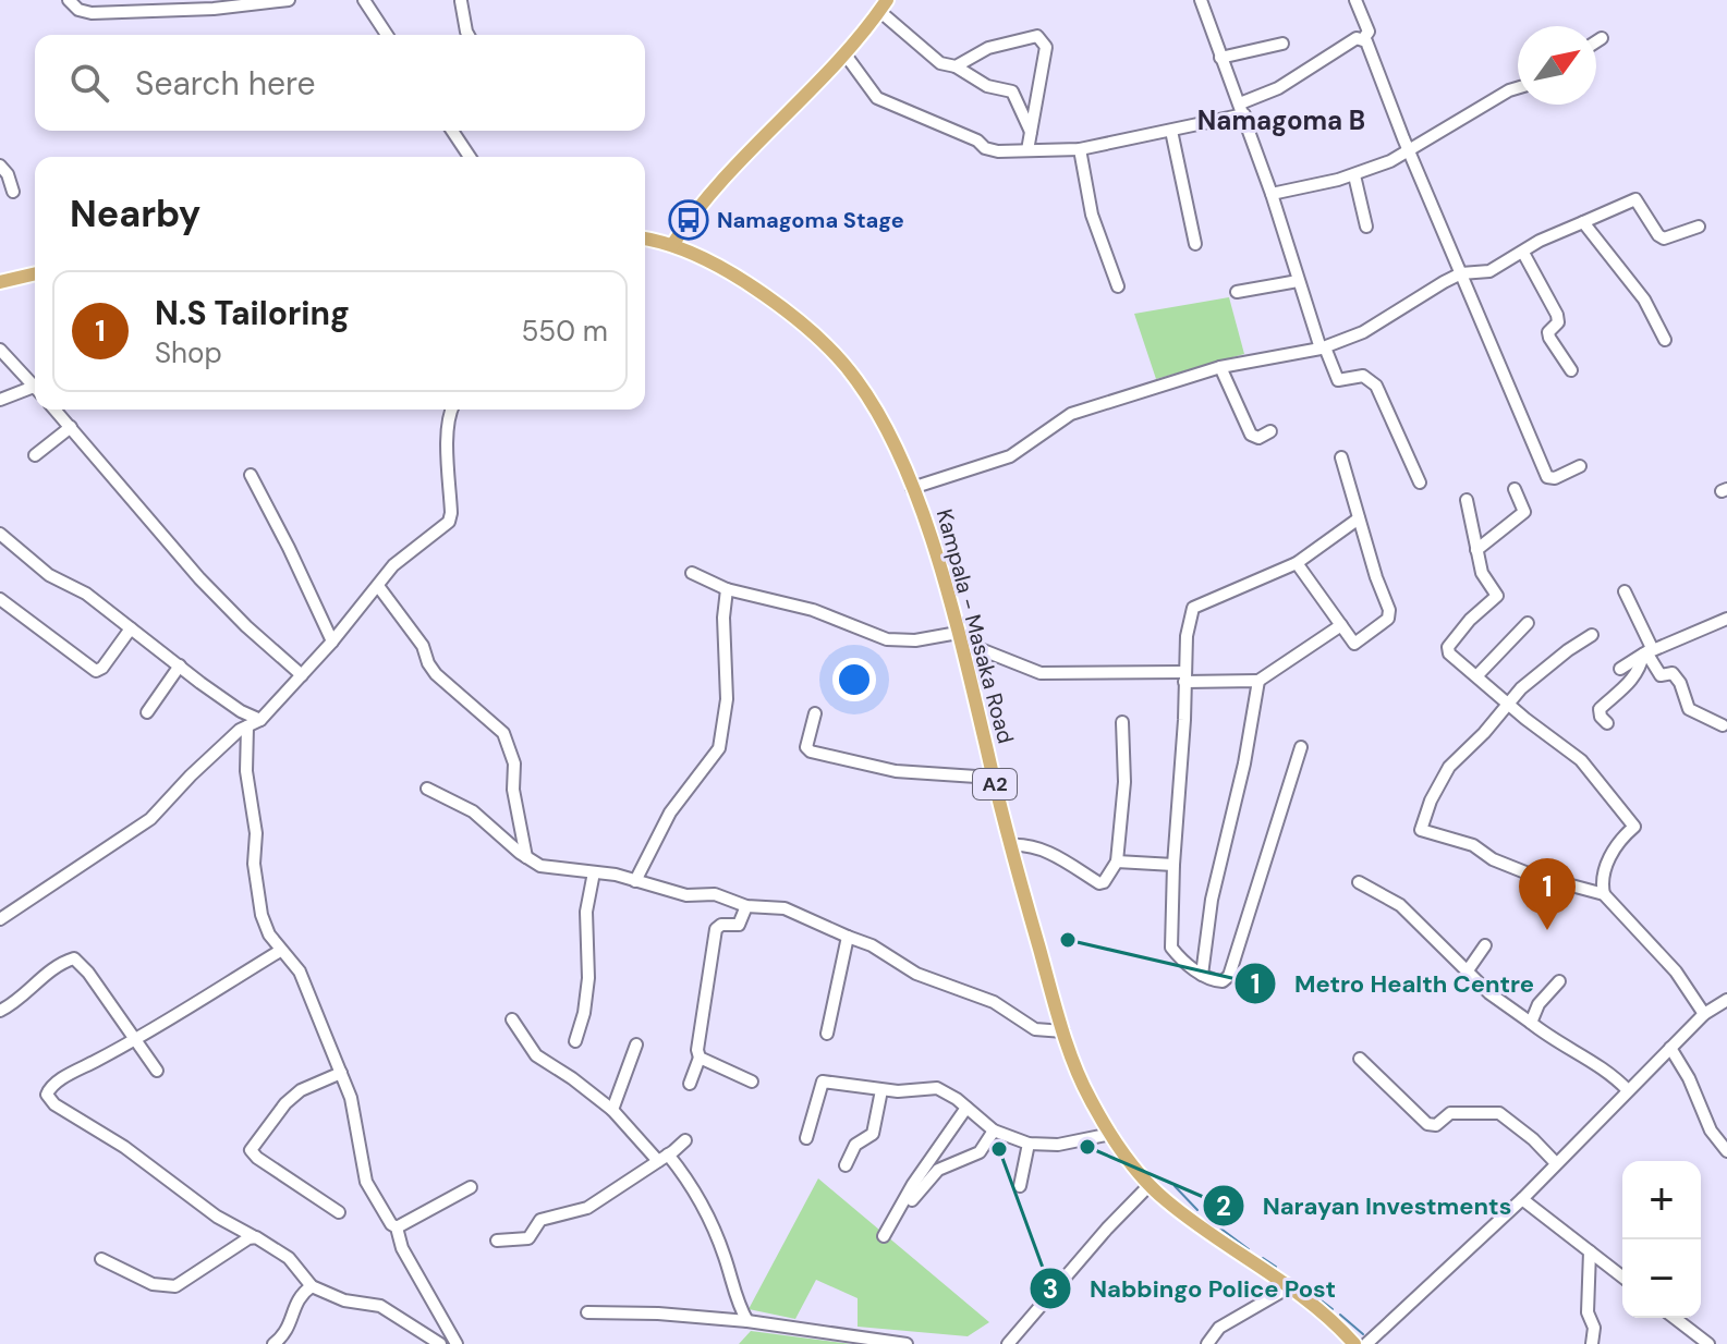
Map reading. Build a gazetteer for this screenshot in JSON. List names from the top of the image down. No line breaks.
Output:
{"streets":{"main road":["Kampala - Masaka Road","A2"]},"districts":["Namagoma B"],"places":{"bus stop":["Namagoma Stage"],"other":["Metro Health Centre","Narayan Investments","Nabbingo Police Post"]},"north":"top right","page":{"search":"Search here","heading":"Nearby","list":[{"mark":"1","name":"N.S Tailoring","note":"Shop","value":"550 m"}],"pins":"1","map_buttons":["+","−"]}}
